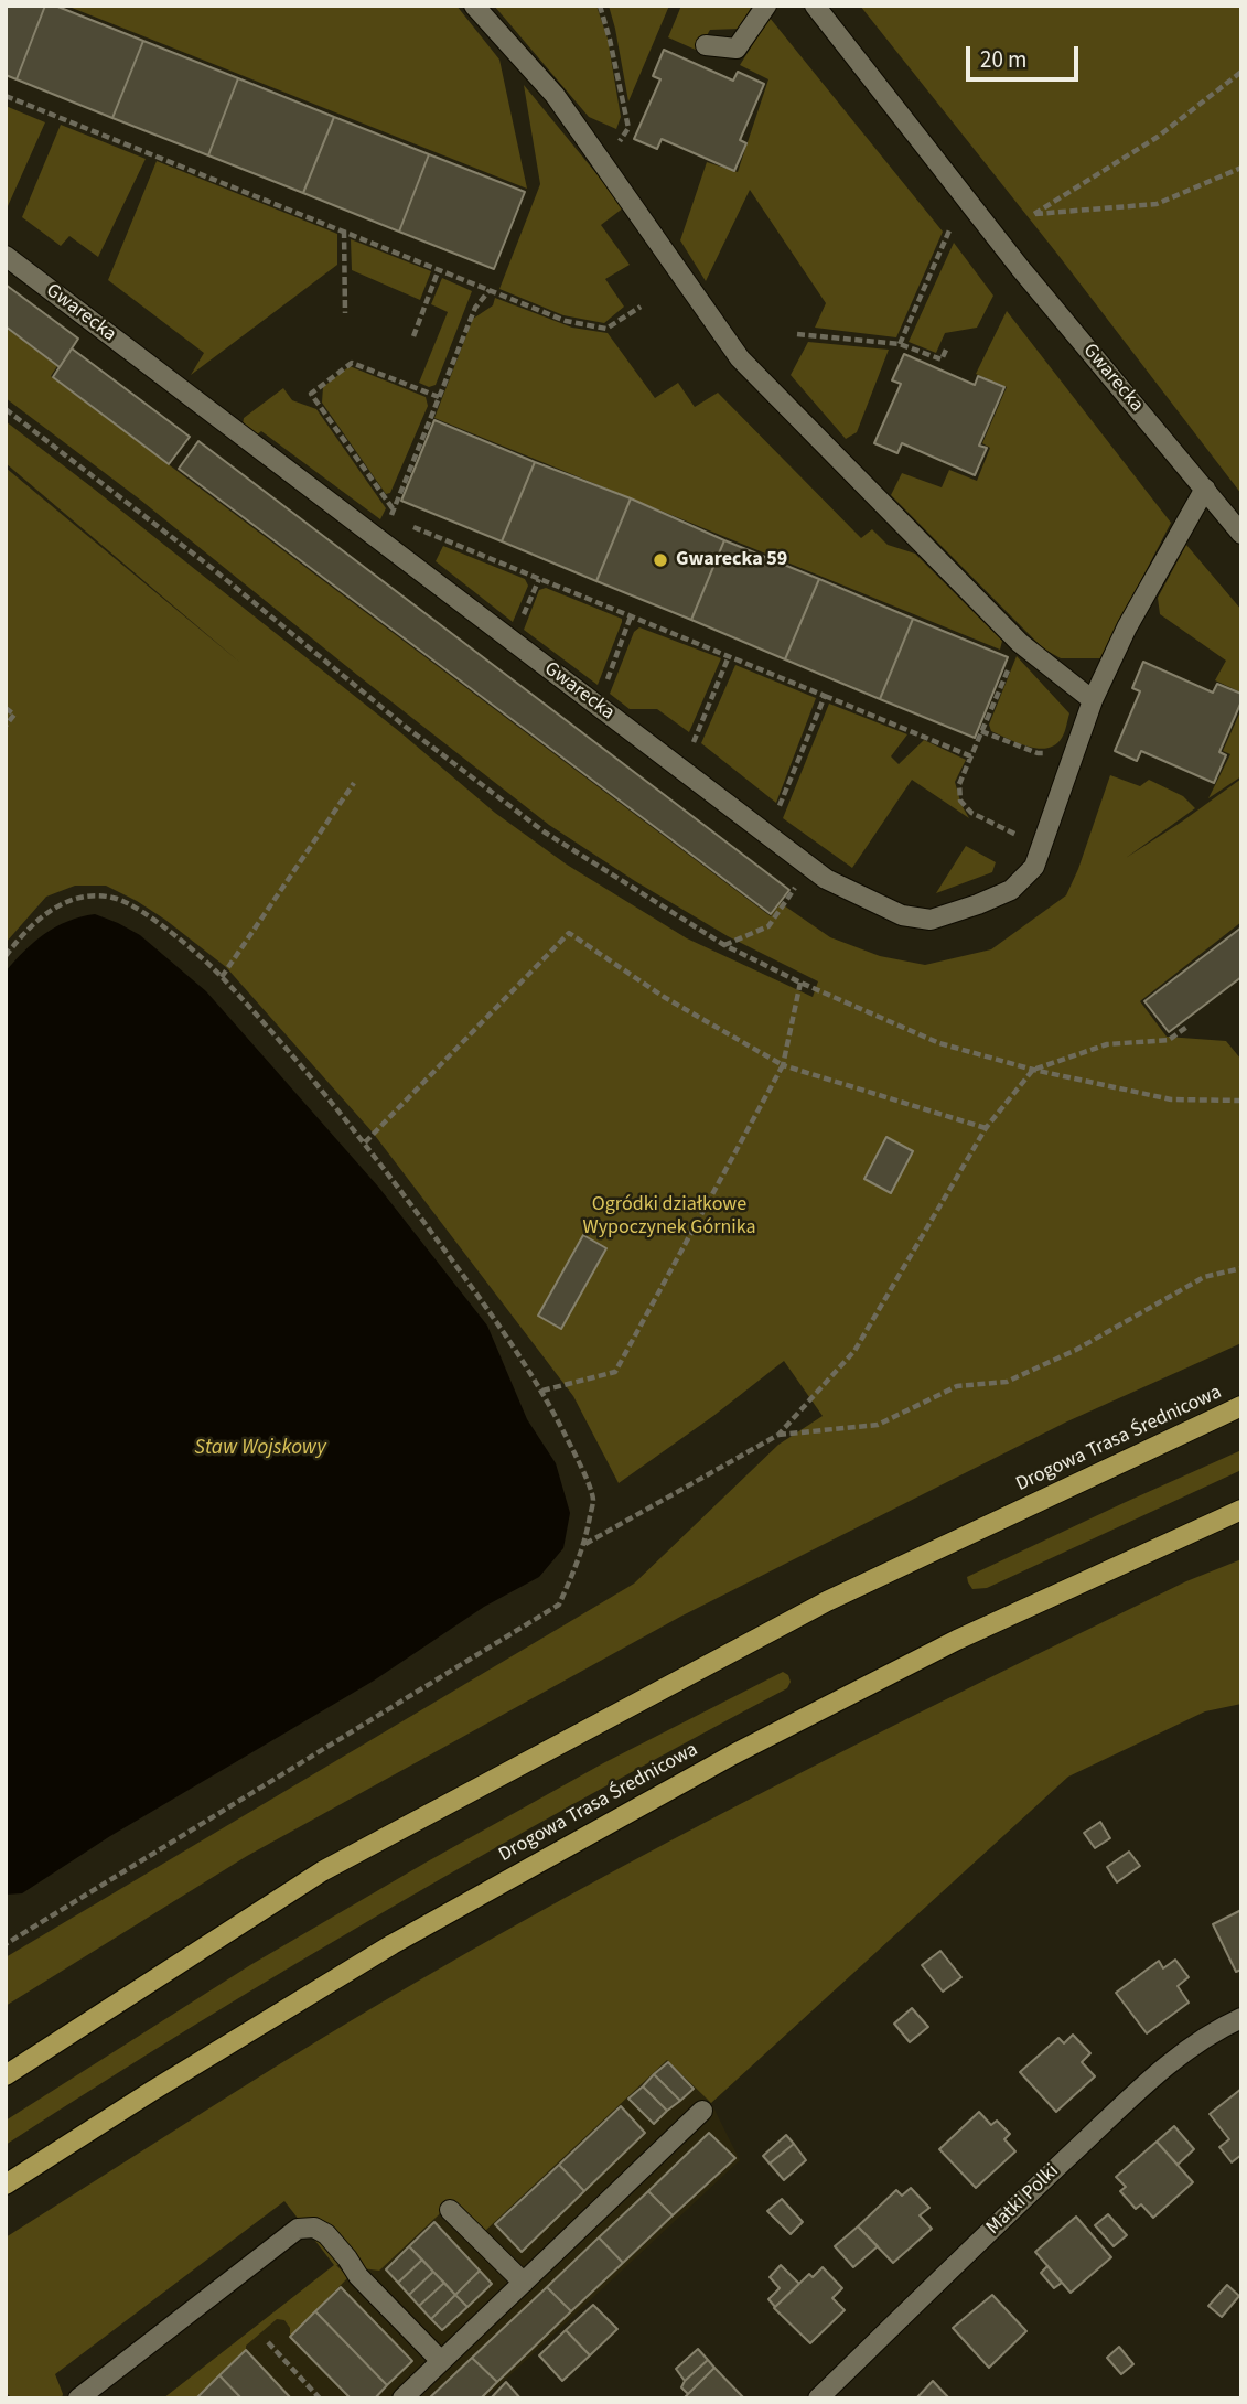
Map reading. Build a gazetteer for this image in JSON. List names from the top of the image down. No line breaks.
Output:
{"streets":{"main road":["Drogowa Trasa Średnicowa"],"street":["Gwarecka","Matki Polki"]},"water":["Staw Wojskowy"],"parks":["Ogródki działkowe Wypoczynek Górnika"],"places":["Gwarecka 59"],"scale_bar":"20 m"}
